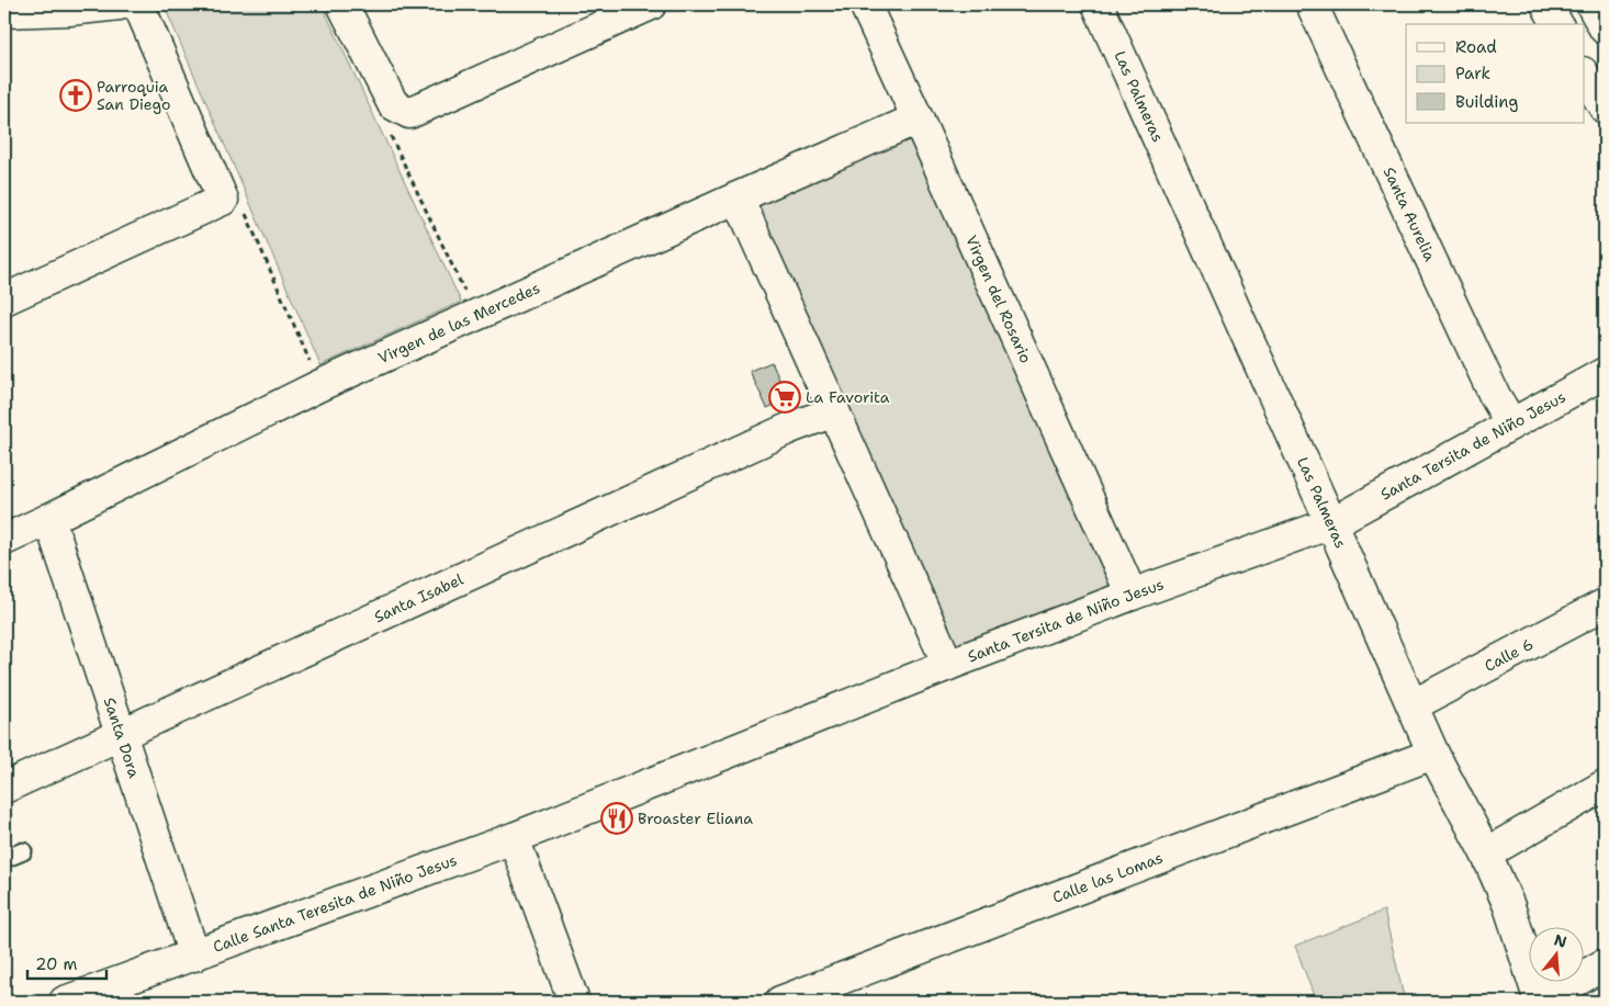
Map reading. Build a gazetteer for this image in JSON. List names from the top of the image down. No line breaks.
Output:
{"streets":{"street":["Las Palmeras","Santa Aurelia","Virgen del Rosario","Virgen de las Mercedes","Santa Tersita de Niño Jesus","Santa Isabel","Calle 6","Santa Dora","Calle las Lomas","Calle Santa Teresita de Niño Jesus"]},"crossings":[["Las Palmeras","Santa Tersita de Niño Jesus"],["Las Palmeras","Calle 6"],["Las Palmeras","Calle las Lomas"],["Santa Aurelia","Santa Tersita de Niño Jesus"],["Virgen del Rosario","Virgen de las Mercedes"],["Virgen del Rosario","Santa Tersita de Niño Jesus"],["Virgen de las Mercedes","Santa Dora"],["Santa Tersita de Niño Jesus","Calle Santa Teresita de Niño Jesus"],["Santa Isabel","Santa Dora"],["Santa Dora","Calle Santa Teresita de Niño Jesus"]],"places":{"church":["Parroquia San Diego"],"supermarket":["La Favorita"],"restaurant":["Broaster Eliana"]},"legend":["Road","Park","Building"],"scale_bar":"20 m","north":"top"}
